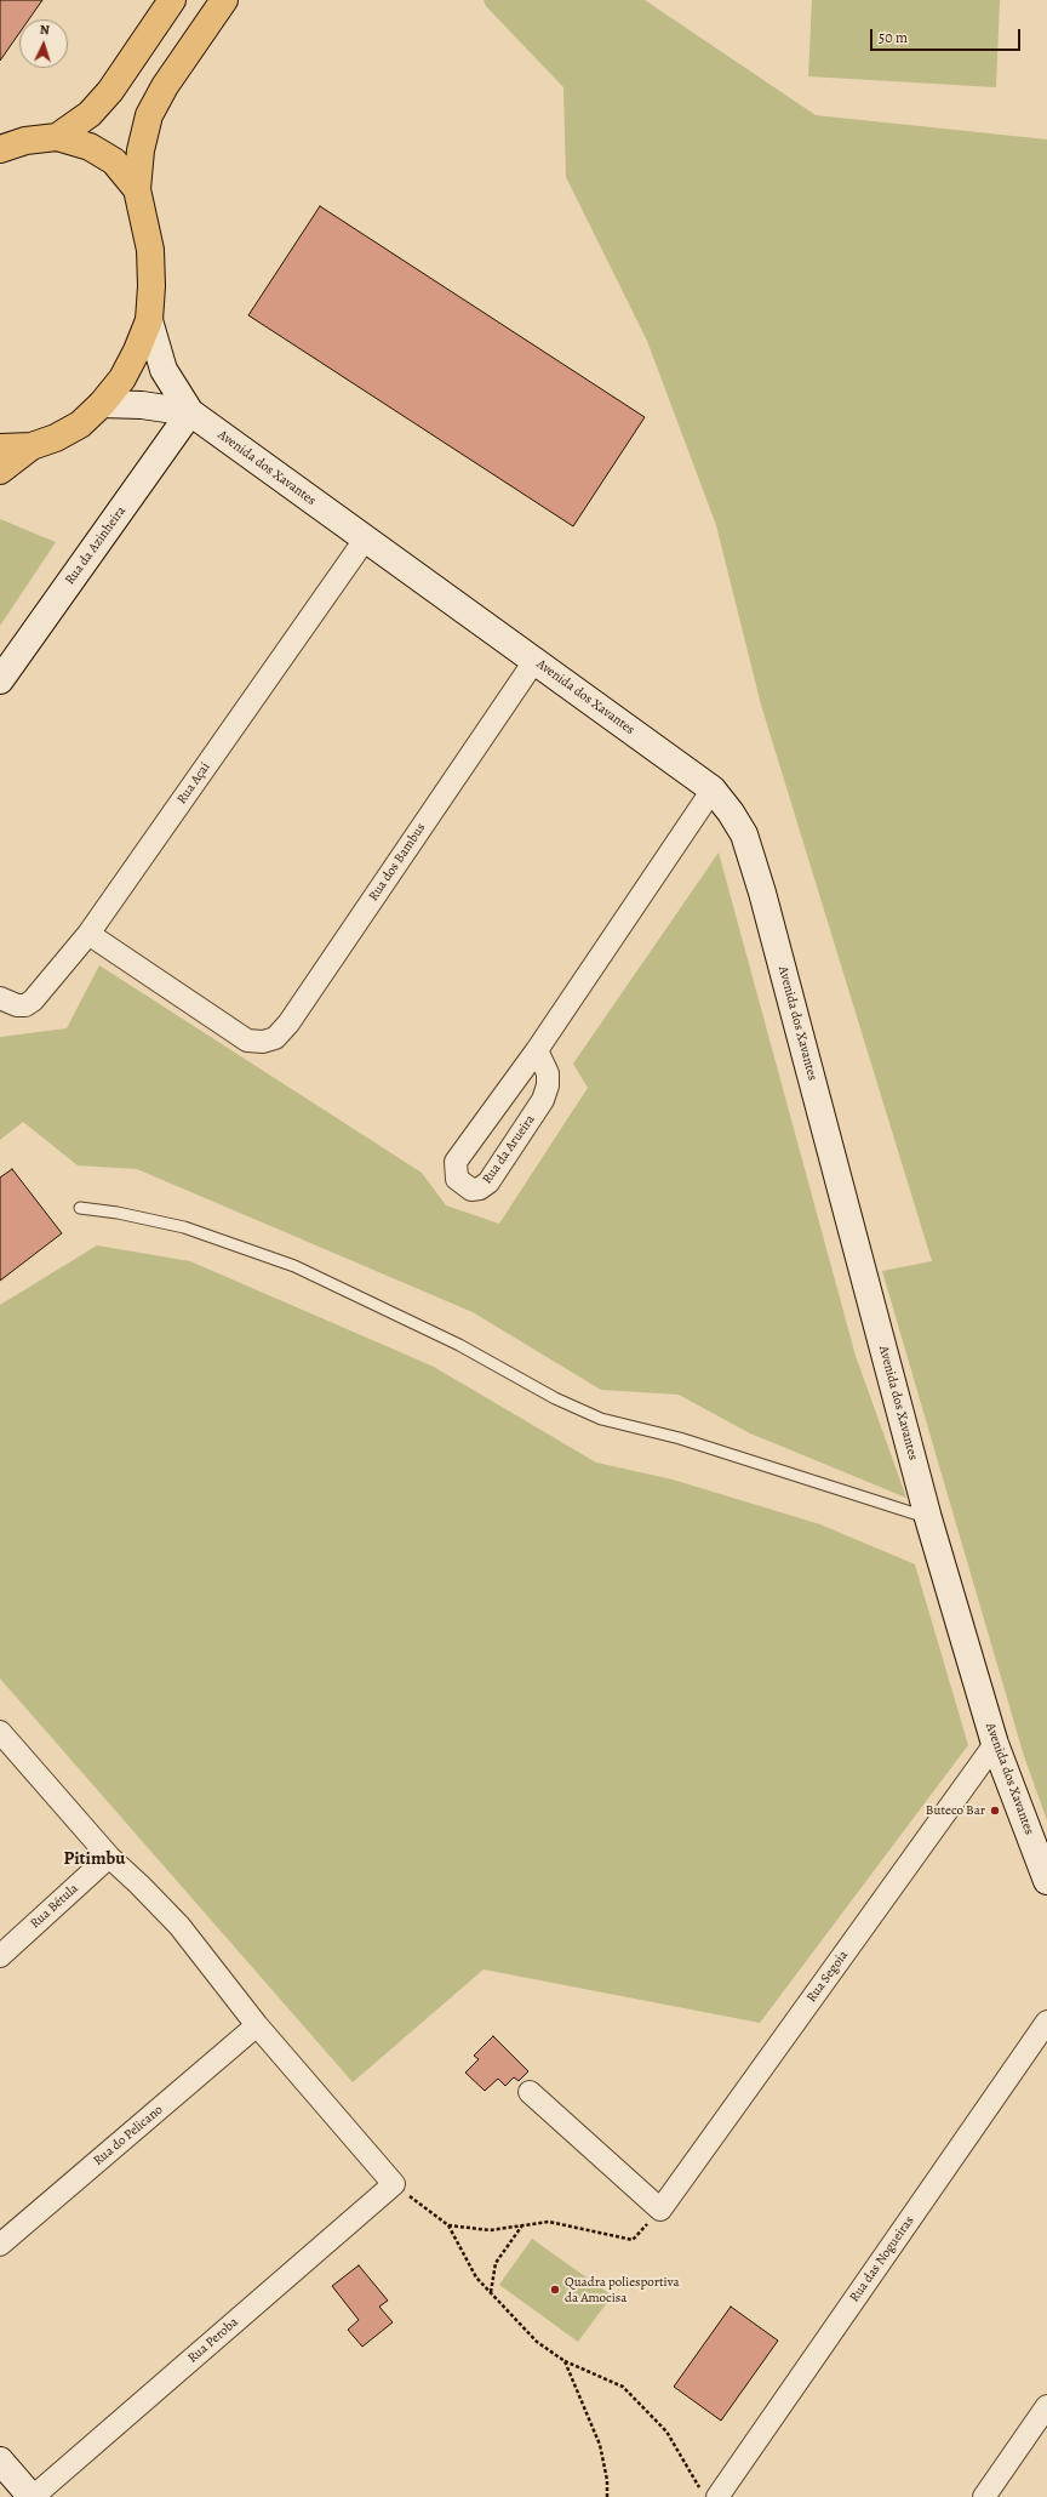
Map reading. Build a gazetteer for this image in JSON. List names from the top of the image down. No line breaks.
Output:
{"streets":{"main road":["Avenida dos Xavantes","Rua da Azinheira"],"street":["Rua Açaí","Rua dos Bambus","Rua da Arueira","Rua Bétula","Rua Segoia","Rua do Pelicano","Rua das Nogueiras","Rua Peroba"]},"crossings":[["Avenida dos Xavantes","Rua da Azinheira"],["Avenida dos Xavantes","Rua Açaí"],["Avenida dos Xavantes","Rua dos Bambus"],["Avenida dos Xavantes","Rua da Arueira"],["Avenida dos Xavantes","Rua Segoia"],["Rua Açaí","Rua dos Bambus"]],"districts":["Pitimbu"],"places":["Buteco Bar","Quadra poliesportiva da Amocisa"],"scale_bar":"50 m","north":"top"}
